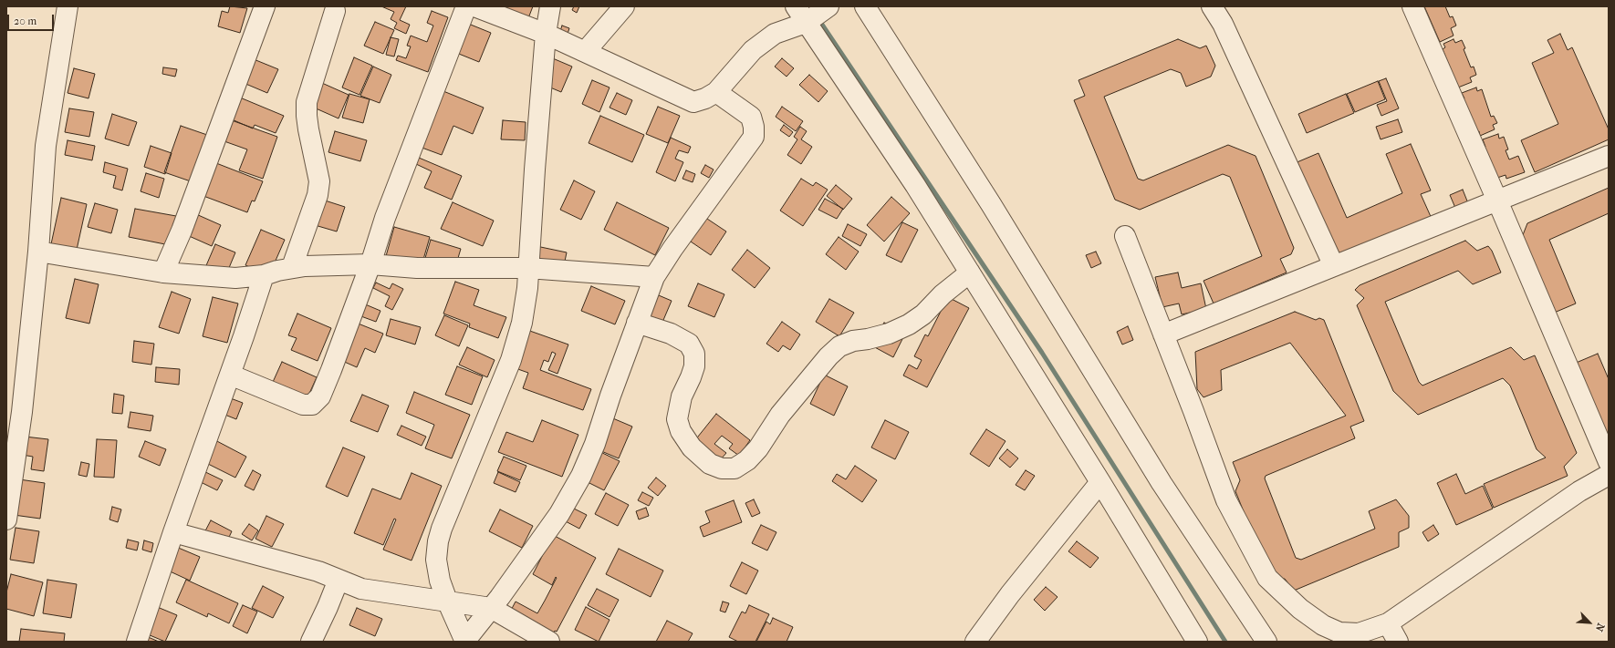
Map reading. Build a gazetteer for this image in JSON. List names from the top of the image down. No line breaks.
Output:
{"scale_bar":"20 m","north":"bottom right"}
